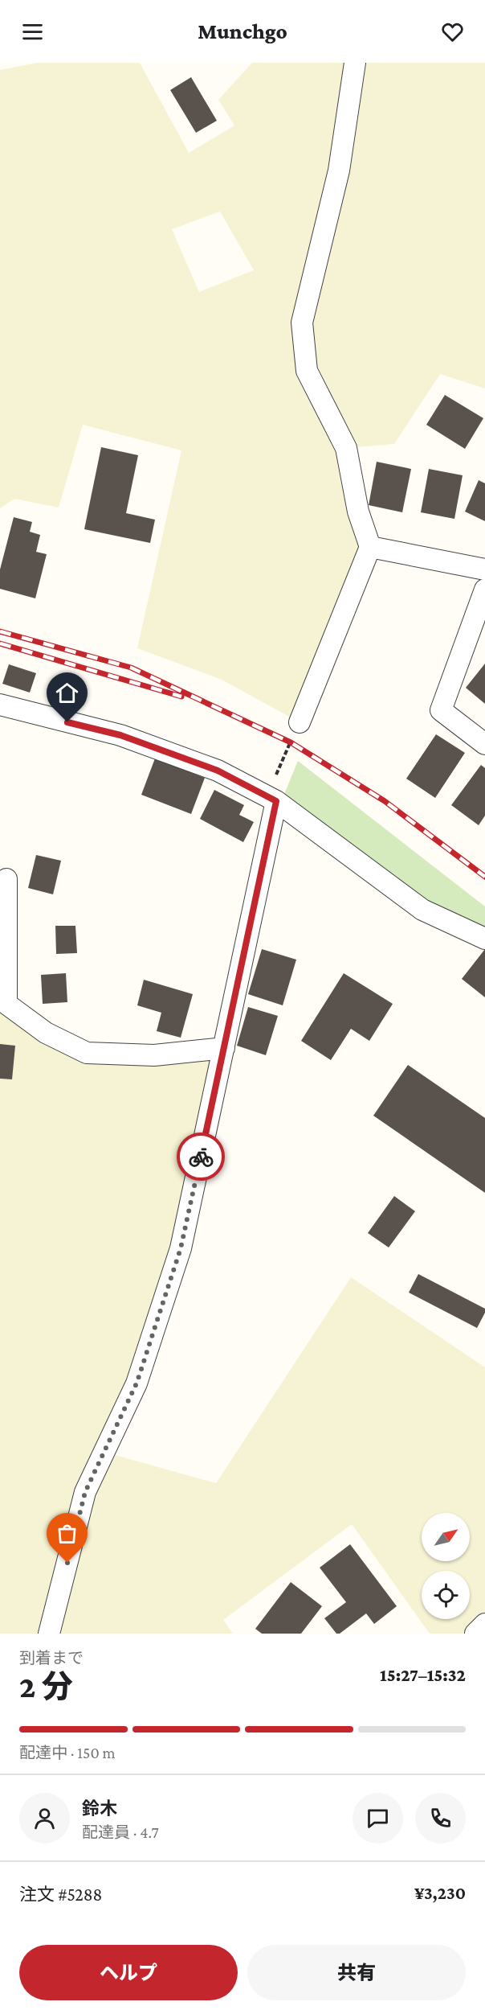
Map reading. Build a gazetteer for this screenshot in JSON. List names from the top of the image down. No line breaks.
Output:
{"north":"top right","page":{"header":"Munchgo","heading":["2 分","到着まで","15:27–15:32"],"panel":["鈴木","配達員 · 4.7","注文 #5288","¥3,230"],"bar":"配達中 · 150 m","buttons":["ヘルプ","共有"]}}
